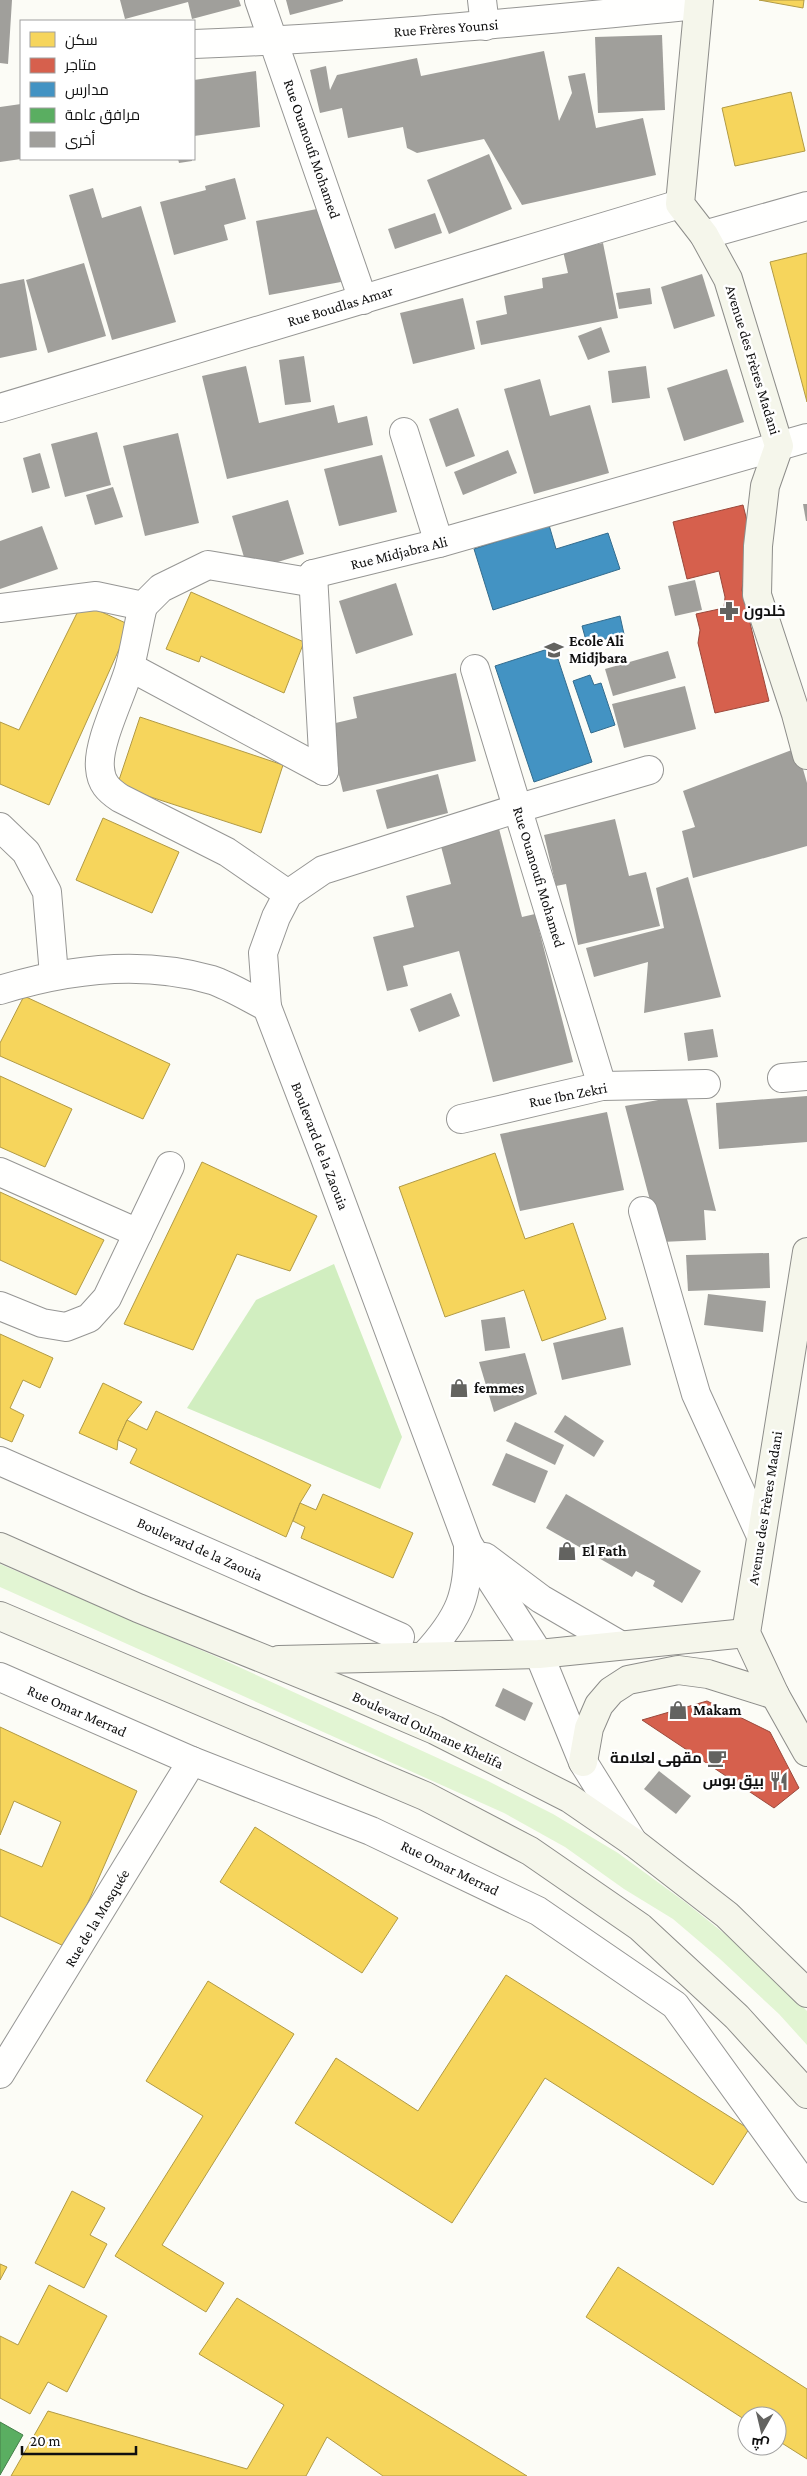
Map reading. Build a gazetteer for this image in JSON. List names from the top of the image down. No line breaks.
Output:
{"streets":{"street":["Rue Frères Younsi","Rue Ouanoufi Mohamed","Rue Boudlas Amar","Avenue des Frères Madani","Rue Midjabra Ali","Rue Ibn Zekri","Boulevard de la Zaouia","Rue Omar Merrad","Boulevard Oulmane Khelifa","Rue de la Mosquée"]},"crossings":[["Rue Frères Younsi","Rue Ouanoufi Mohamed"],["Rue Ouanoufi Mohamed","Rue Boudlas Amar"],["Rue Ouanoufi Mohamed","Rue Ibn Zekri"],["Rue Boudlas Amar","Avenue des Frères Madani"],["Avenue des Frères Madani","Rue Midjabra Ali"],["Rue Omar Merrad","Rue de la Mosquée"]],"places":{"pharmacy":["خلدون"],"school or university":["Ecole Ali Midjbara"],"shop":["femmes","El Fath","Makam"],"cafe":["مقهى لعلامة"],"restaurant":["بيق بوس"]},"legend":["سكن","متاجر","مدارس","مرافق عامة","أخرى"],"scale_bar":"20 m","north":"bottom"}
